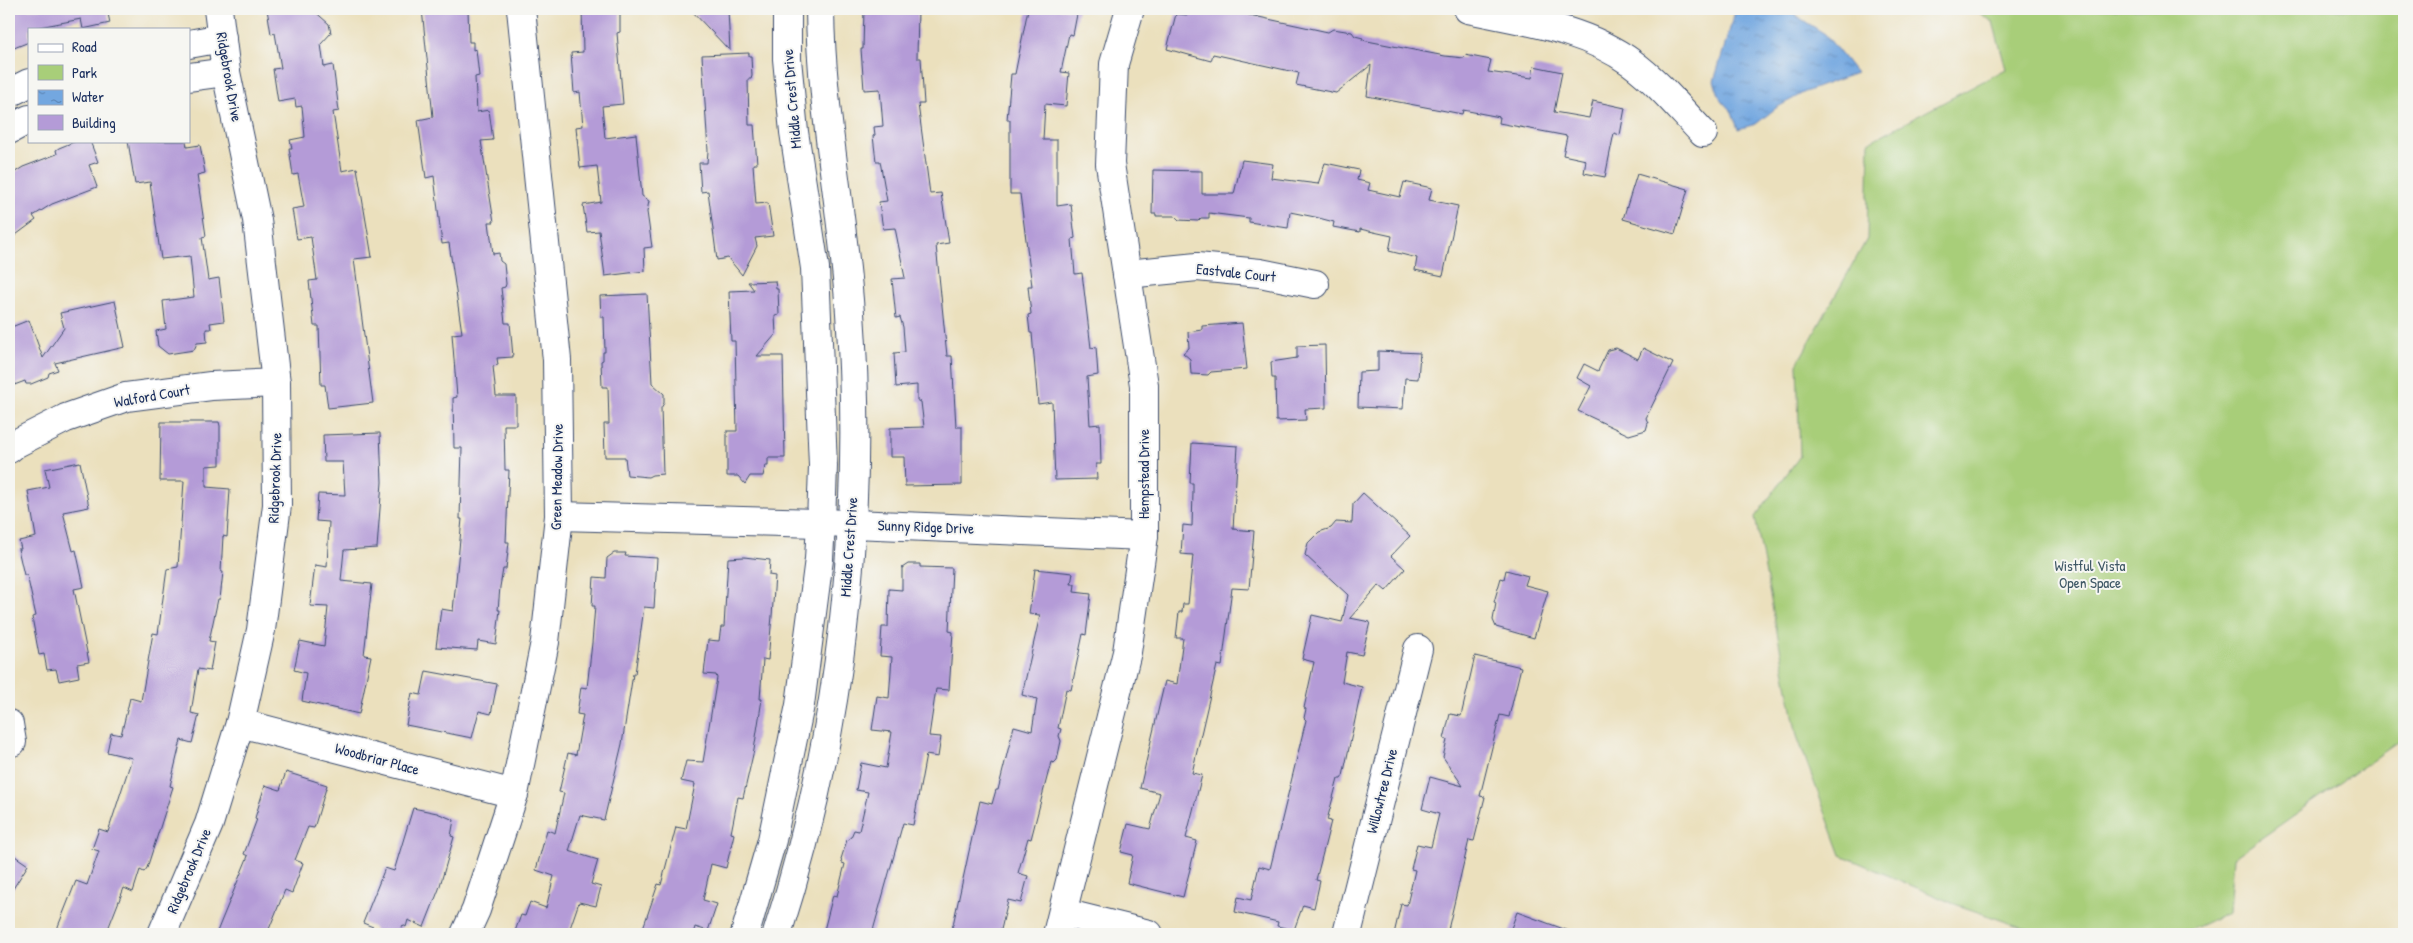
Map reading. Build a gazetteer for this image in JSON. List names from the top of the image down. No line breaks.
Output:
{"streets":{"street":["Ridgebrook Drive","Middle Crest Drive","Eastvale Court","Walford Court","Hempstead Drive","Green Meadow Drive","Sunny Ridge Drive","Woodbriar Place","Willowtree Drive"]},"crossings":[["Ridgebrook Drive","Walford Court"],["Ridgebrook Drive","Woodbriar Place"],["Middle Crest Drive","Sunny Ridge Drive"],["Eastvale Court","Hempstead Drive"],["Hempstead Drive","Sunny Ridge Drive"],["Green Meadow Drive","Sunny Ridge Drive"],["Green Meadow Drive","Woodbriar Place"]],"parks":["Wistful Vista Open Space"],"legend":["Road","Park","Water","Building"]}
